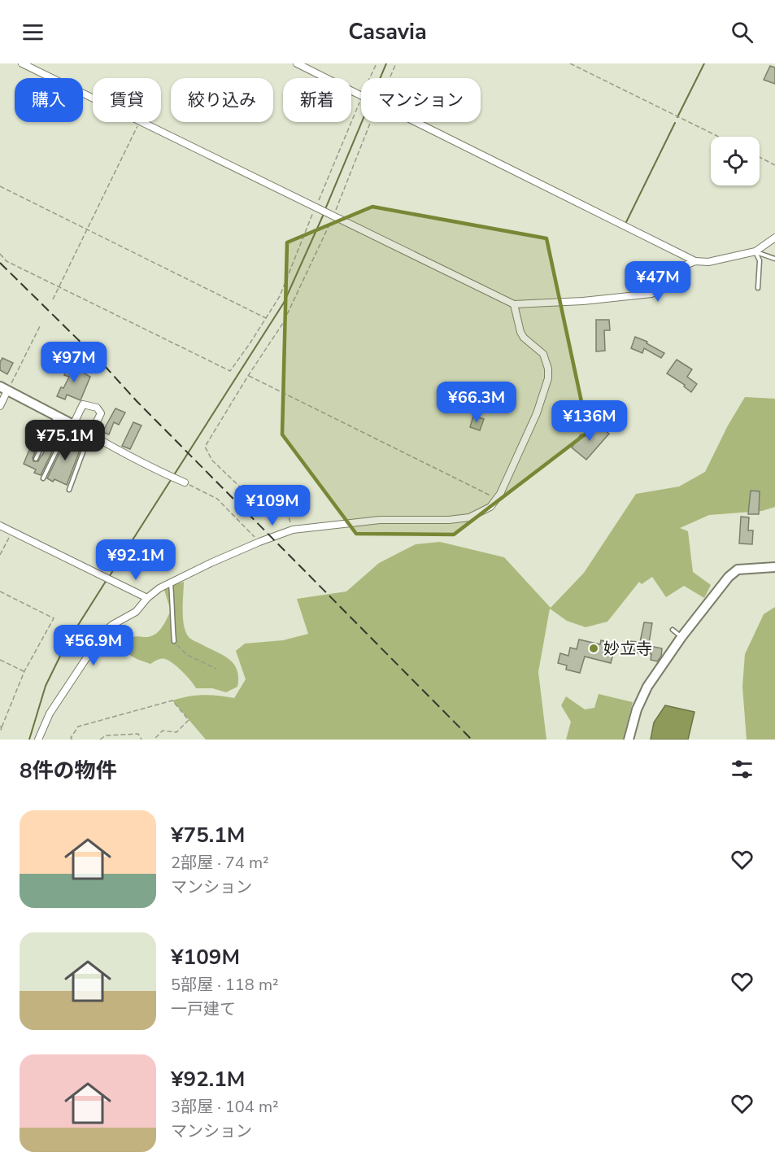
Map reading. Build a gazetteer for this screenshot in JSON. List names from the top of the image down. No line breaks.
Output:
{"places":["妙立寺"],"page":{"header":"Casavia","chip":["購入","賃貸","絞り込み","新着","マンション"],"price":["¥47M","¥97M","¥66.3M","¥136M","¥75.1M","¥109M","¥92.1M","¥56.9M"],"heading":"8件の物件","list":[{"name":"¥75.1M","note":"2部屋 · 74 m² · マンション"},{"name":"¥109M","note":"5部屋 · 118 m² · 一戸建て"},{"name":"¥92.1M","note":"3部屋 · 104 m² · マンション"}]}}
